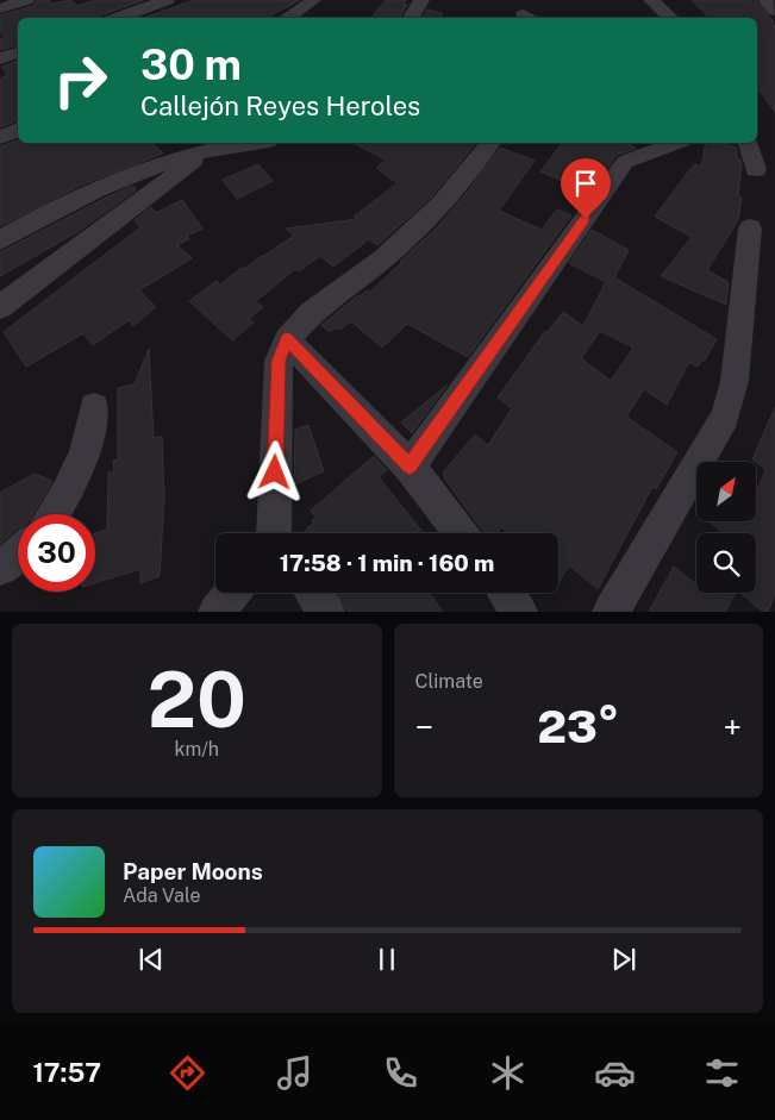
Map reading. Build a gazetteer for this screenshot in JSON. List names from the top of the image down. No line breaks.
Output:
{"north":"top right","page":{"turn":["30 m","Callejón Reyes Heroles"],"limit":"30","trip":"17:58 · 1 min · 160 m","tile":[["20","km/h"],"Climate"],"heat":["−","23°","+"],"song":["Paper Moons","Ada Vale"],"tabs":"17:57"}}
